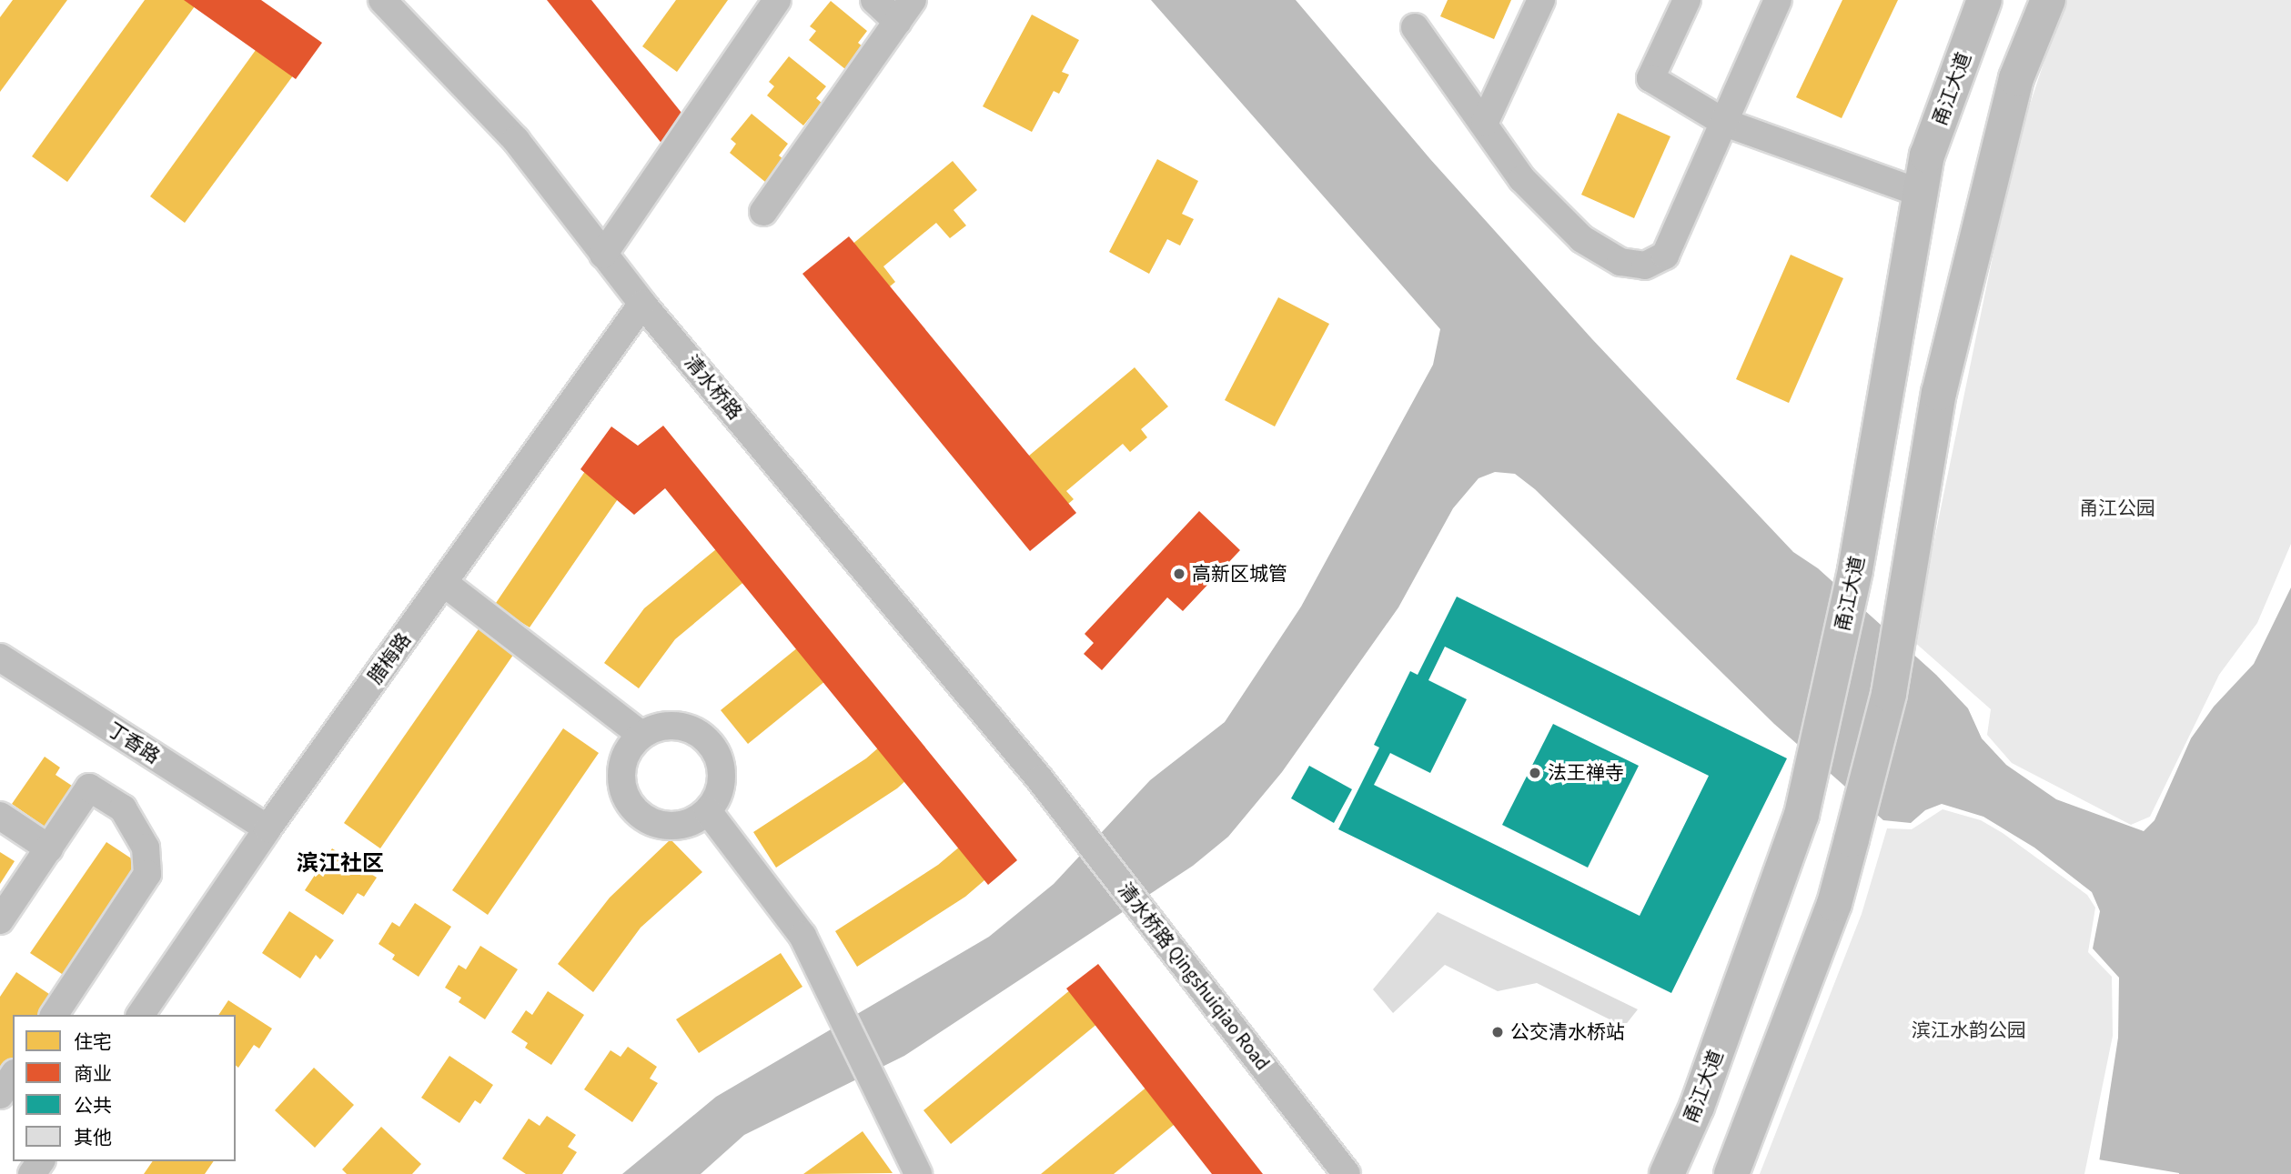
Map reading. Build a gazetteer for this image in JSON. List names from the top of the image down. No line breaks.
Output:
{"streets":{"main road":["甬江大道"],"street":["清水桥路","腊梅路","丁香路","清水桥路 Qingshuiqiao Road"]},"crossings":[["清水桥路","腊梅路"],["清水桥路","清水桥路 Qingshuiqiao Road"],["腊梅路","丁香路"]],"districts":["滨江社区"],"parks":["甬江公园","滨江水韵公园"],"places":["高新区城管","法王禅寺","公交清水桥站"],"legend":["住宅","商业","公共","其他"]}
